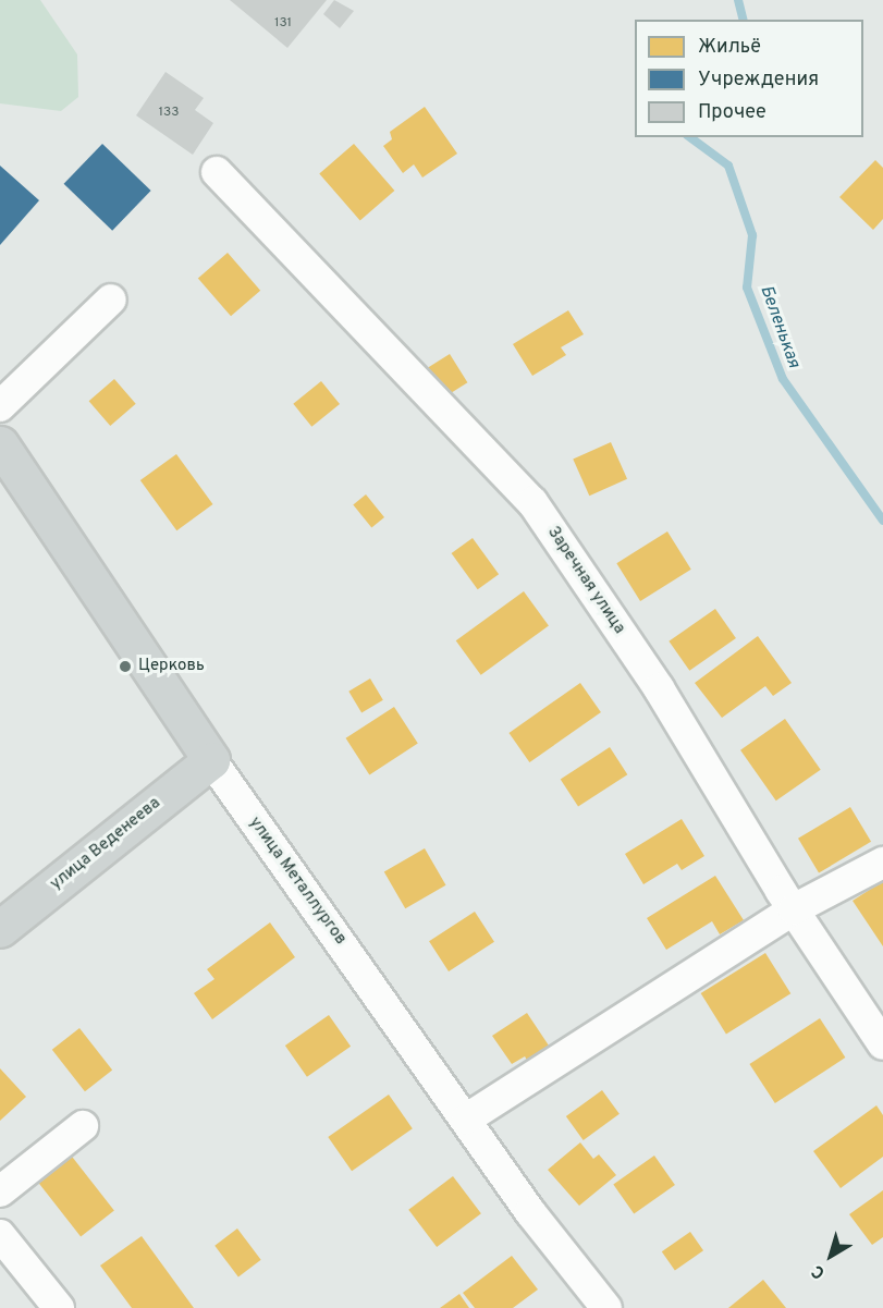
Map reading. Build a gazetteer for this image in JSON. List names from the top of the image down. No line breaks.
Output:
{"streets":{"main road":["улица Веденеева","улица Металлургов"],"street":["Заречная улица"]},"crossings":[["улица Веденеева","улица Металлургов"]],"water":["Беленькая"],"places":["Церковь"],"house_numbers":["131","133"],"legend":["Жильё","Учреждения","Прочее"],"north":"bottom left"}
